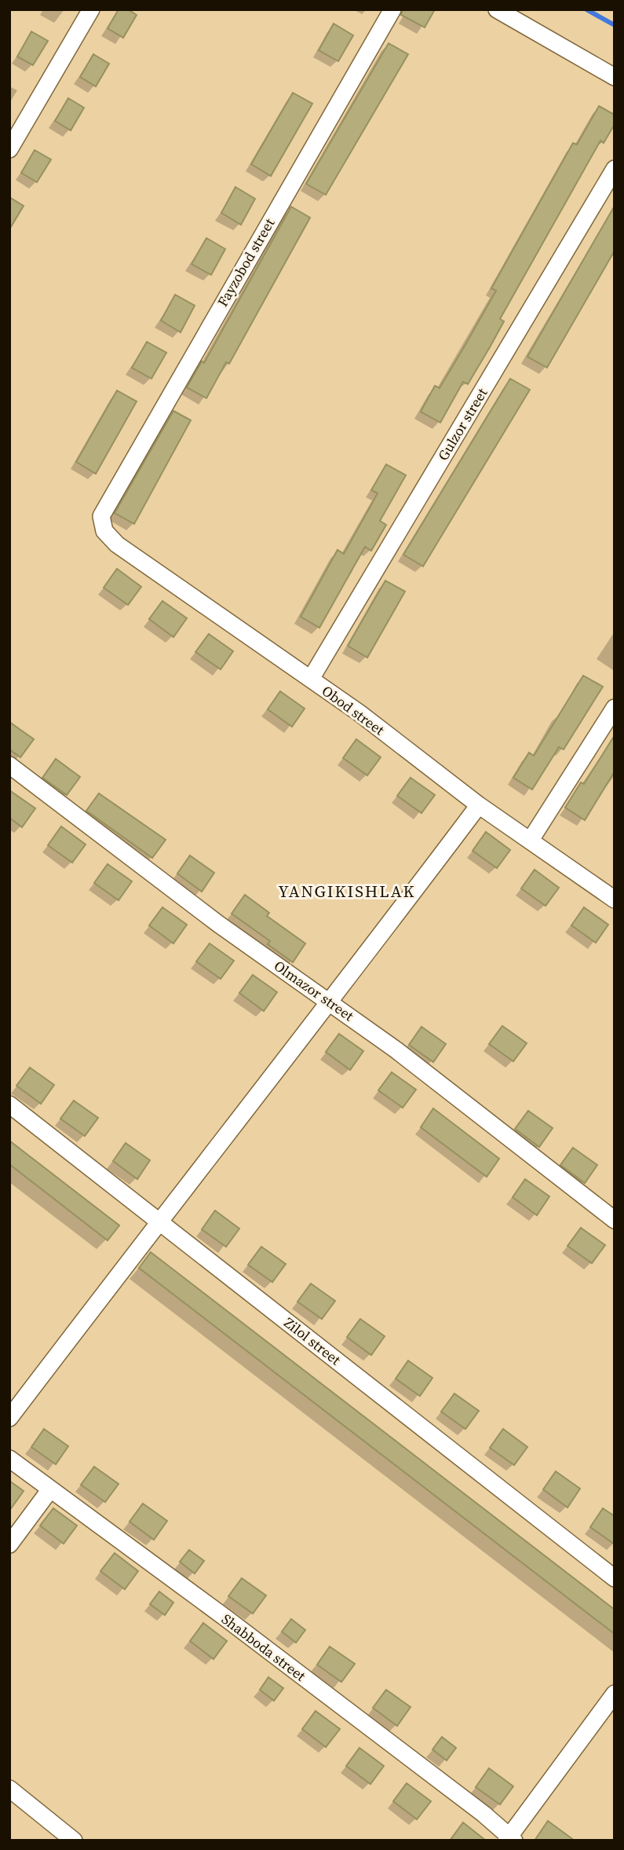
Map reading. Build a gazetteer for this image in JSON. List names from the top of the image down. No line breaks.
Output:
{"streets":{"street":["Fayzobod street","Gulzor street","Obod street","Olmazor street","Zilol street","Shabboda street"]},"crossings":[["Fayzobod street","Obod street"],["Gulzor street","Obod street"]],"districts":["YANGIKISHLAK"]}
